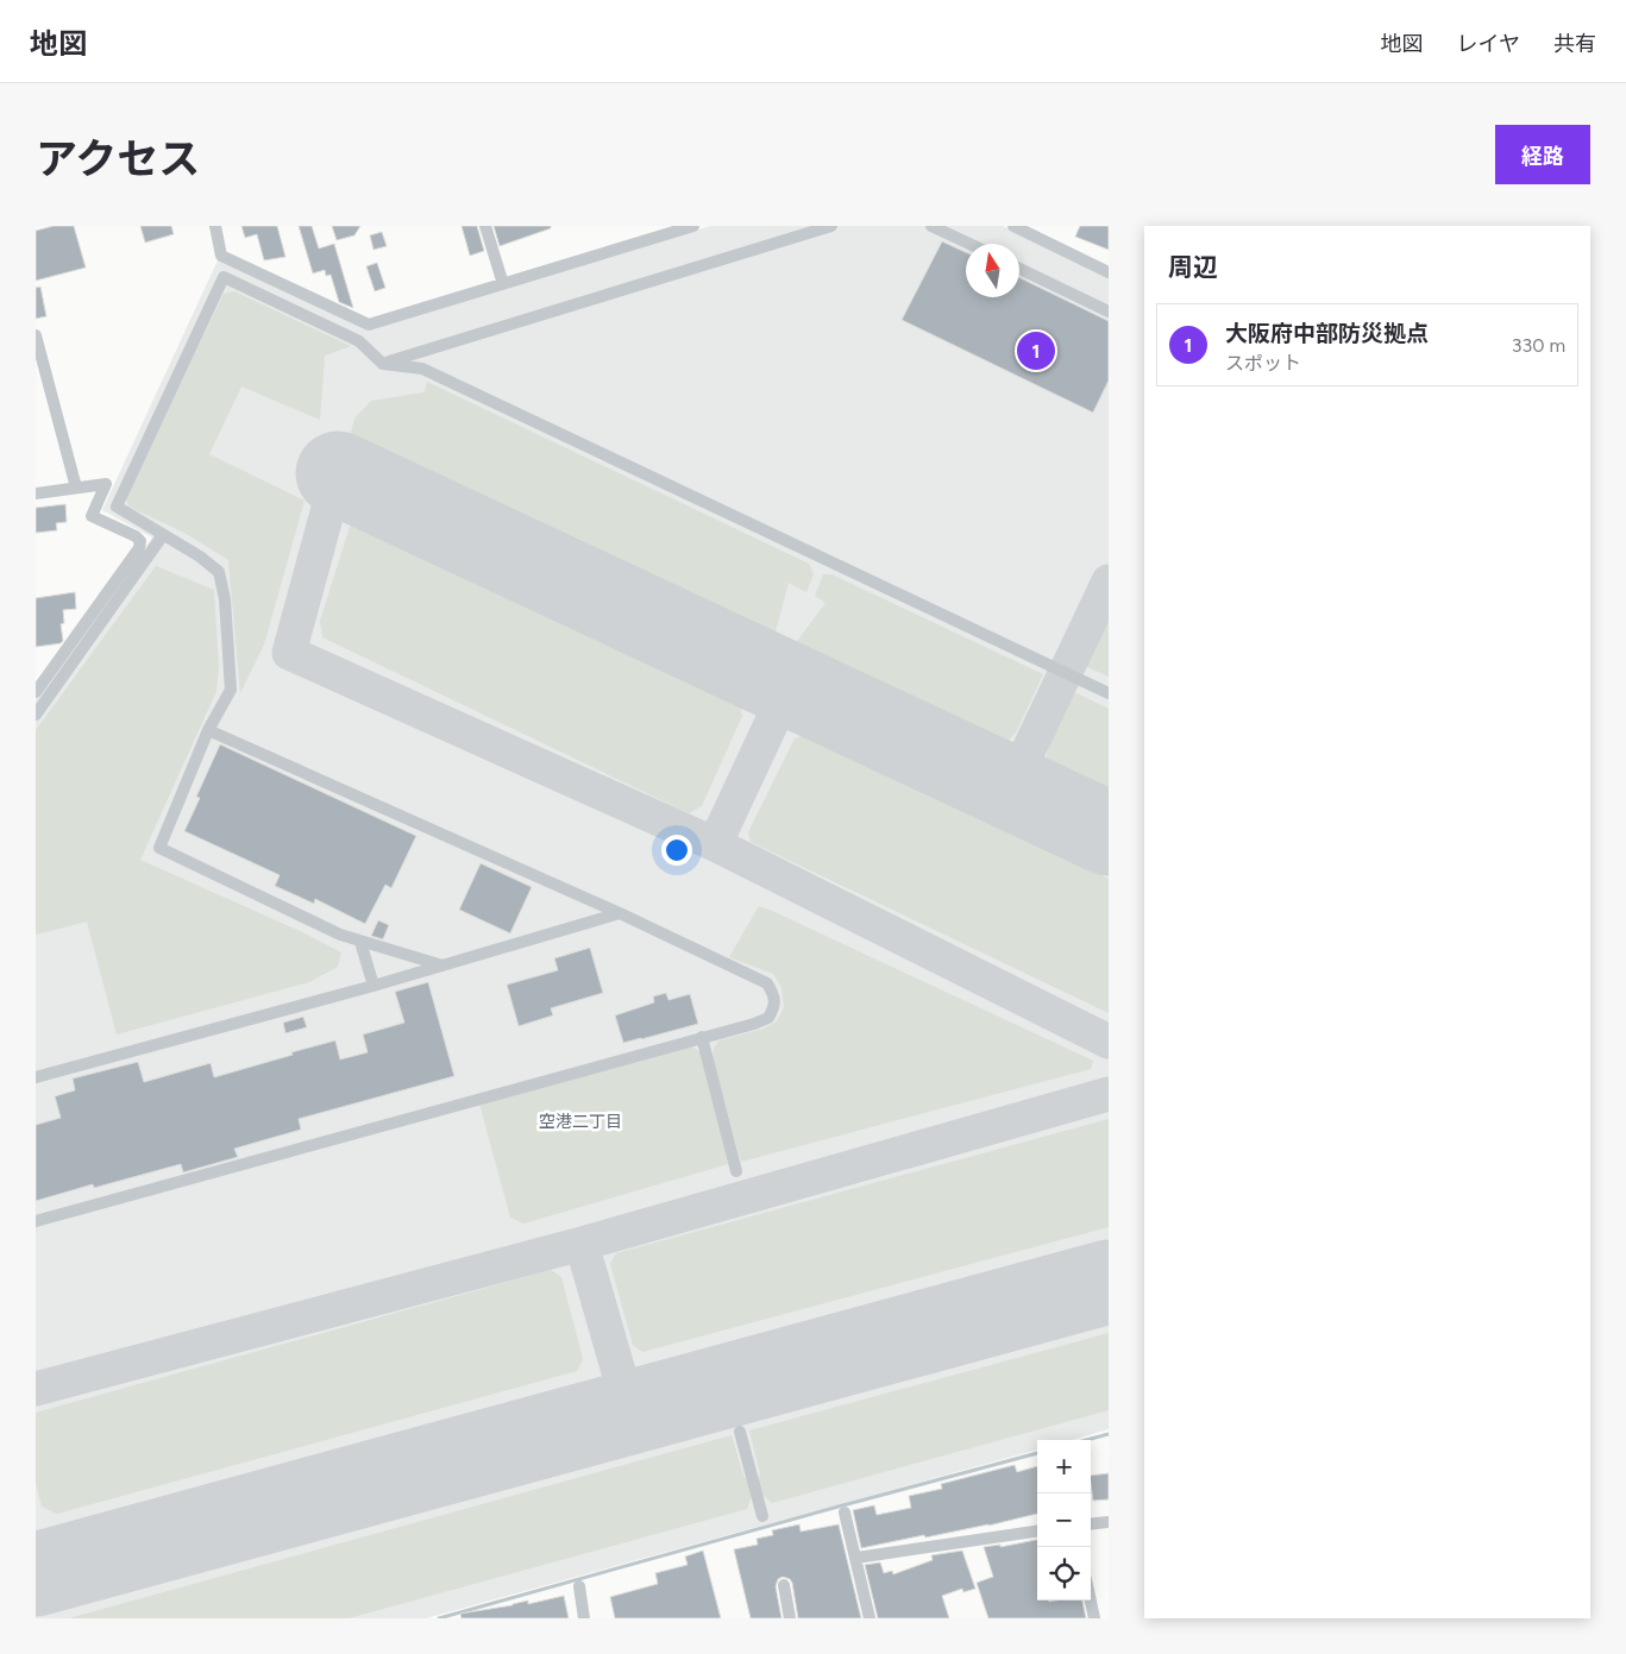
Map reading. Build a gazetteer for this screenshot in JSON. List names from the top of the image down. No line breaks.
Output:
{"districts":["空港二丁目"],"north":"top","page":{"header":"地図","nav":["地図","レイヤ","共有"],"title":"アクセス","buttons":"経路","heading":"周辺","list":[{"mark":"1","name":"大阪府中部防災拠点","note":"スポット","value":"330 m"}],"pins":"1","map_buttons":["+","−"]}}
